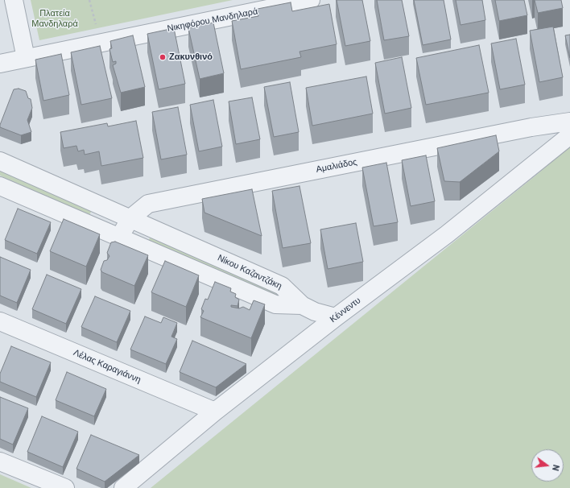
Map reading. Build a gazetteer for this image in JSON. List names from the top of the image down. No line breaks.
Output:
{"streets":{"street":["Νικηφόρου Μανδηλαρά","Αμαλιάδος","Νίκου Καζαντζάκη","Κέννεντυ","Λέλας Καραγιάννη"]},"crossings":[["Αμαλιάδος","Νίκου Καζαντζάκη"],["Κέννεντυ","Λέλας Καραγιάννη"]],"parks":["Πλατεία Μανδηλαρά"],"places":["Ζακυνθινό"],"north":"right"}
